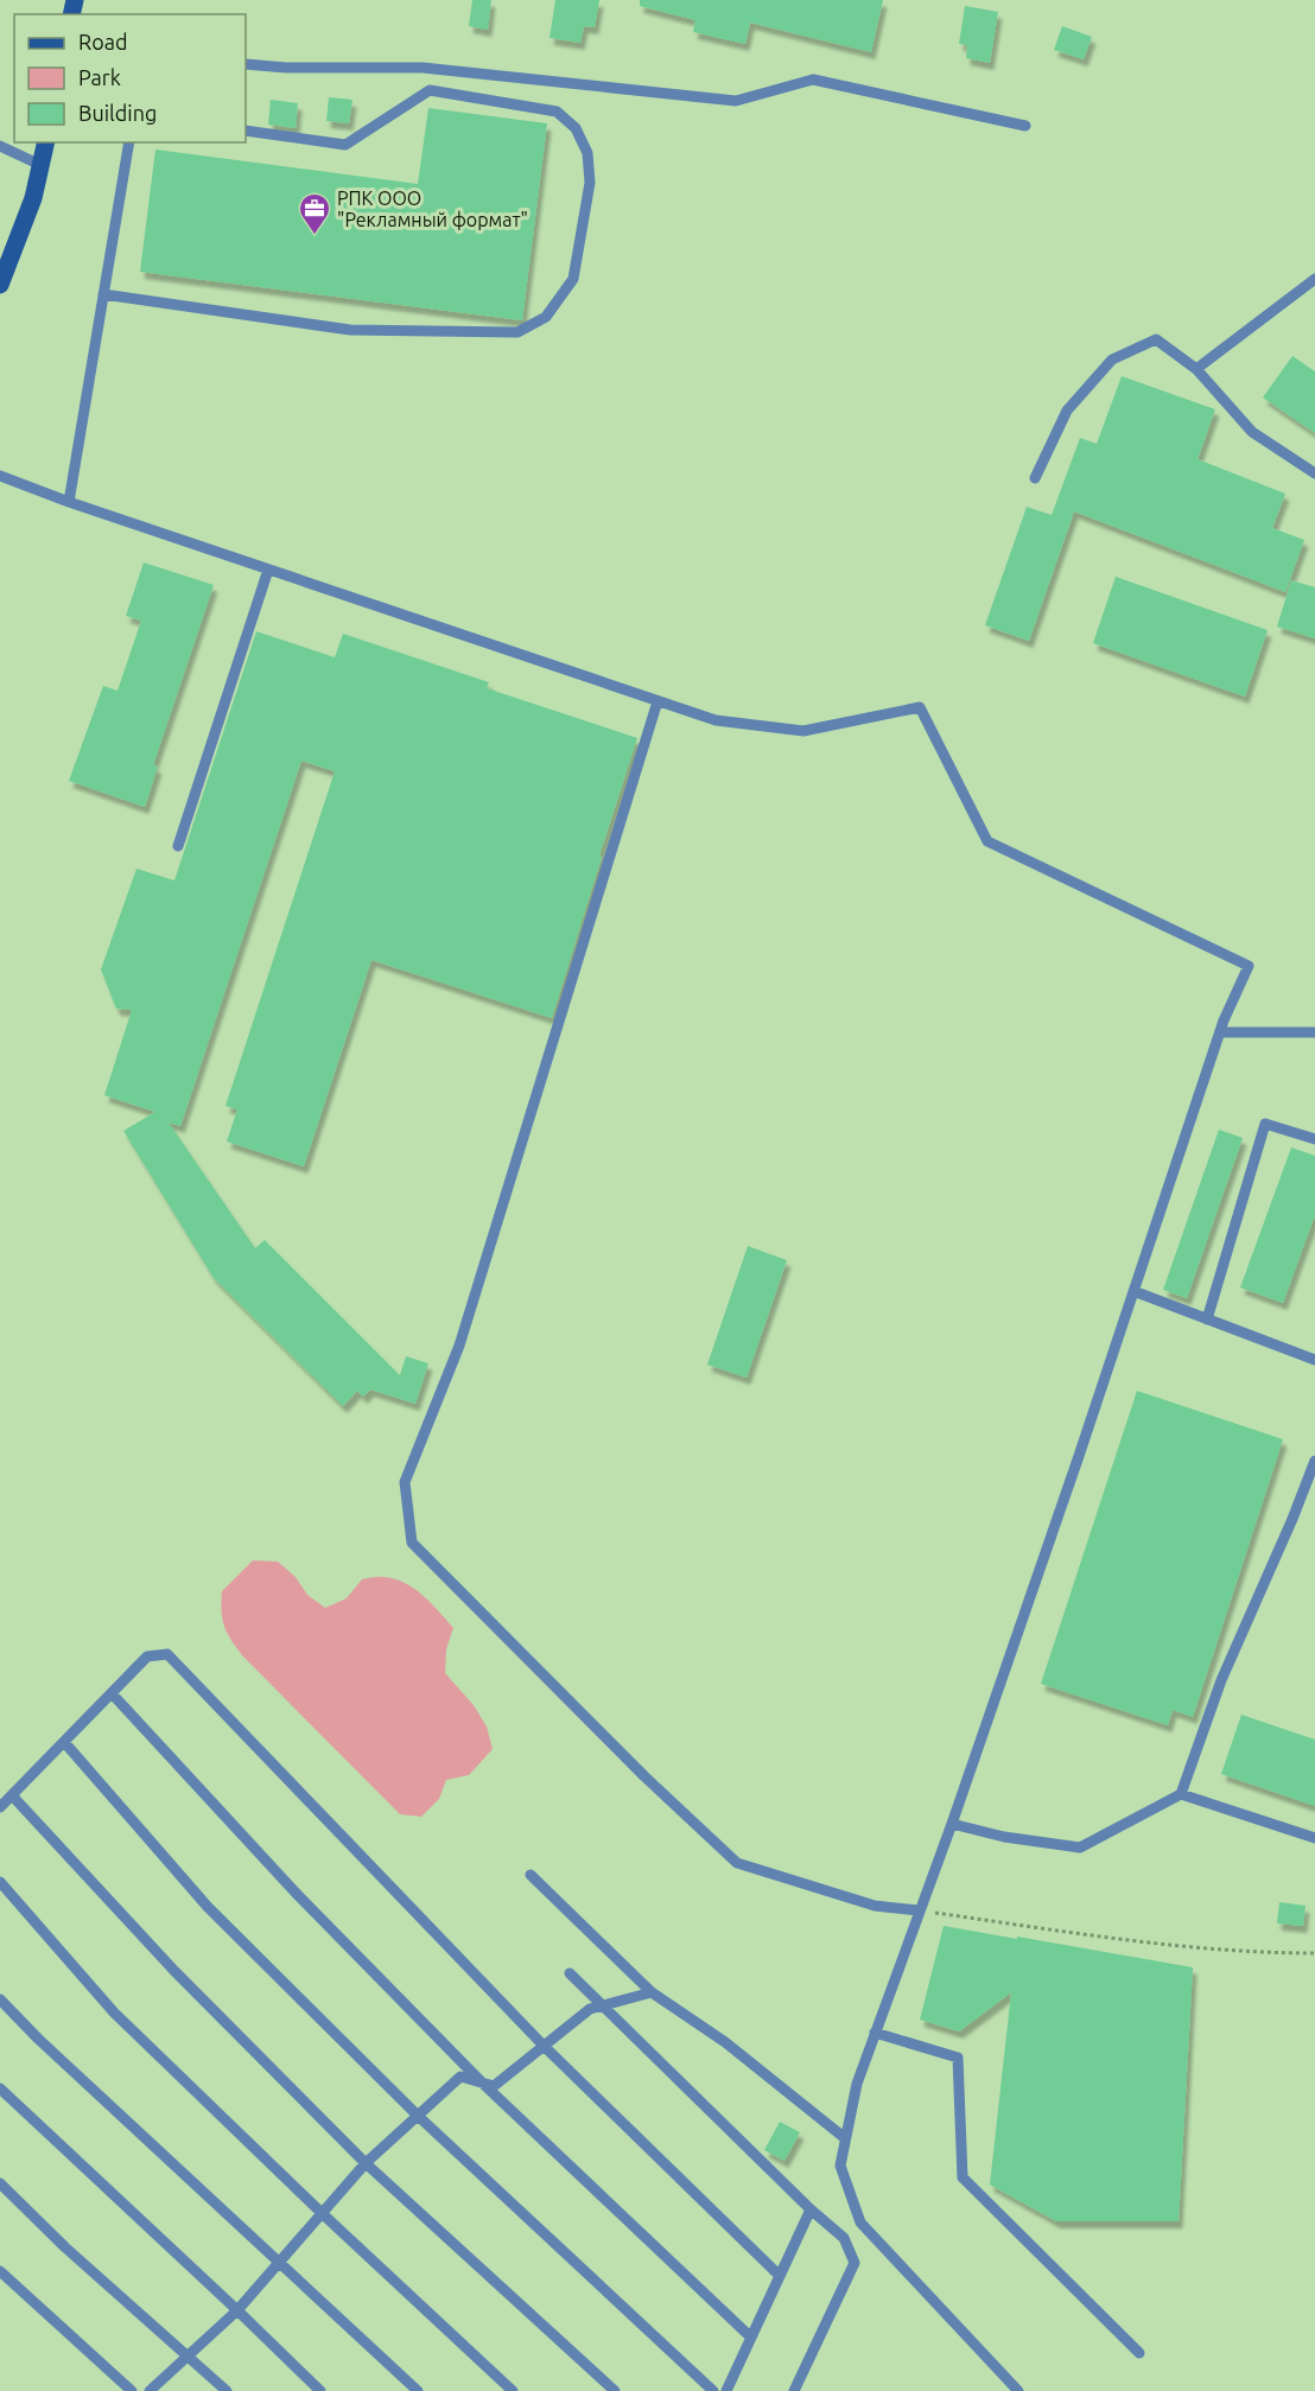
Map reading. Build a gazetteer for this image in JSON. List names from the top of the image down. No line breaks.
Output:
{"places":{"office":["РПК ООО \"Рекламный формат\""]},"legend":["Road","Park","Building"]}
